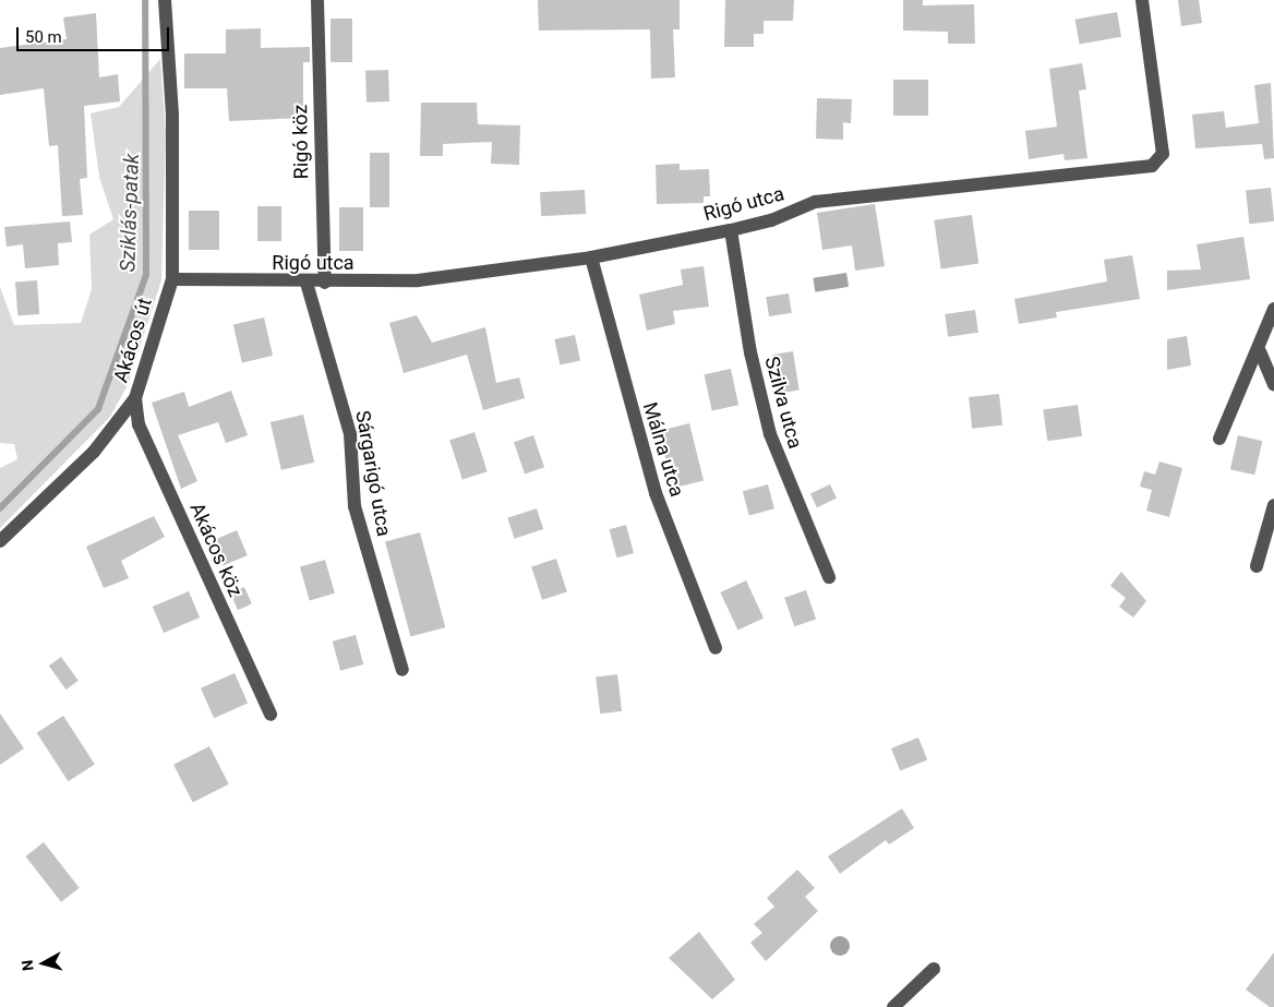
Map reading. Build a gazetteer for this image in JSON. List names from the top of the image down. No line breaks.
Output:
{"streets":{"street":["Rigó köz","Rigó utca","Akácos út","Szilva utca","Málna utca","Sárgarigó utca","Akácos köz"]},"crossings":[["Rigó köz","Rigó utca"],["Rigó utca","Akácos út"],["Rigó utca","Szilva utca"],["Rigó utca","Málna utca"],["Rigó utca","Sárgarigó utca"],["Akácos út","Akácos köz"]],"water":["Sziklás-patak"],"scale_bar":"50 m","north":"left"}
